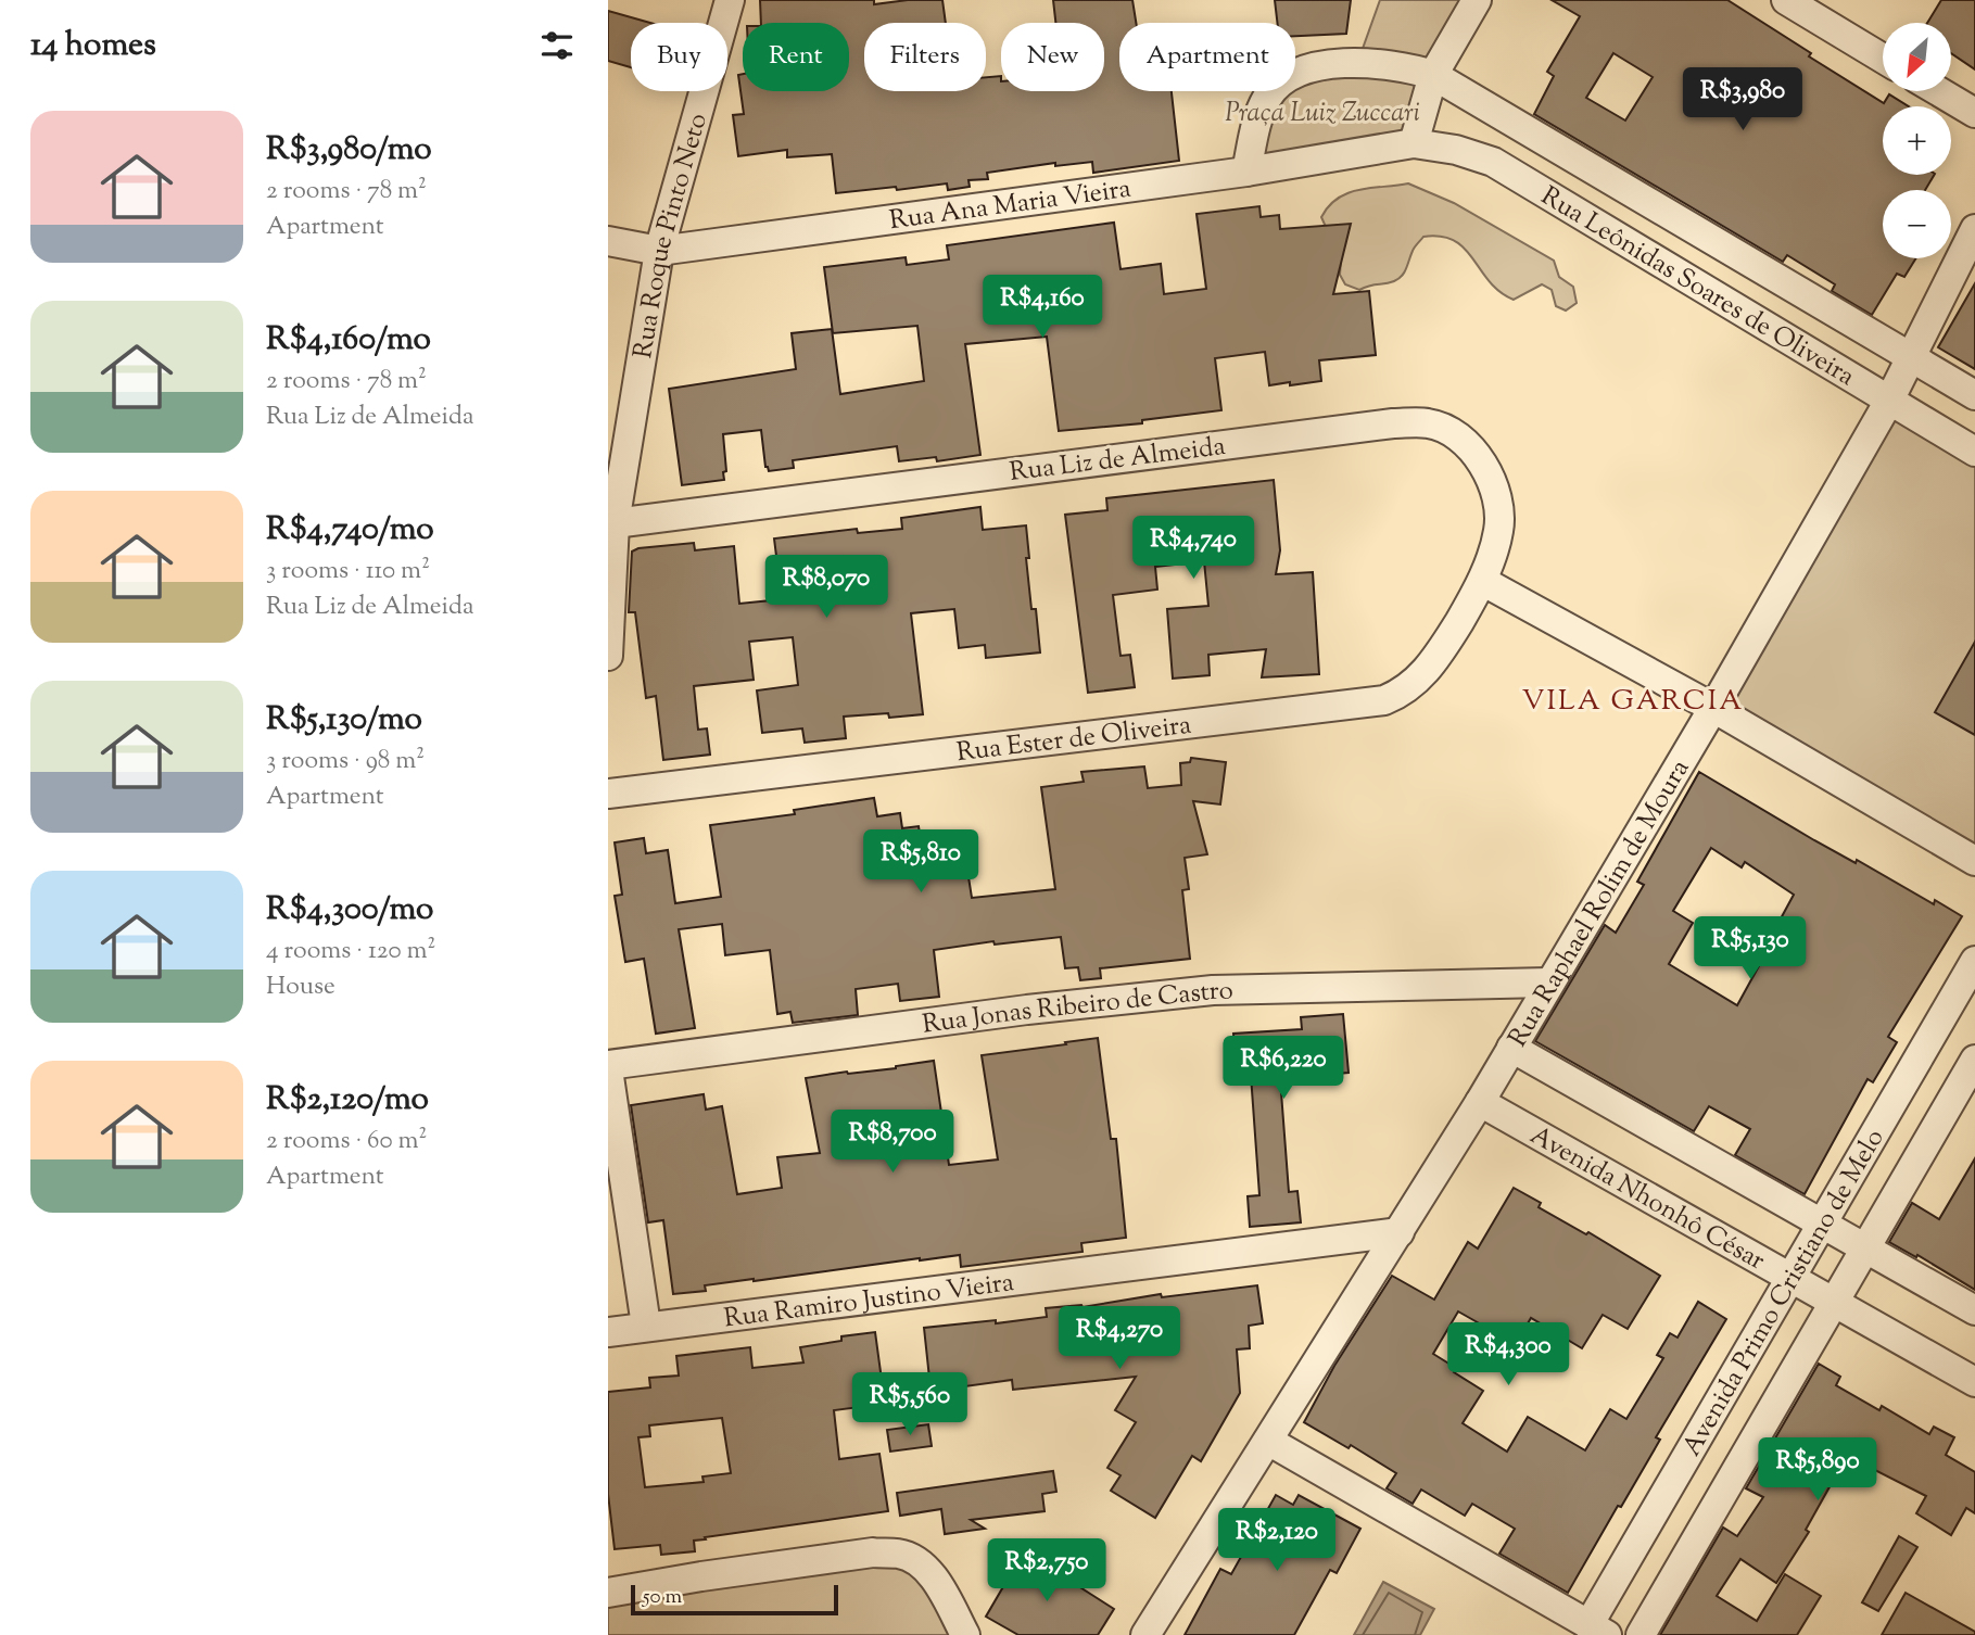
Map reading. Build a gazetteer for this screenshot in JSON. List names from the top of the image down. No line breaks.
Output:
{"streets":{"street":["Rua Ana Maria Vieira","Rua Roque Pinto Neto","Rua Leônidas Soares de Oliveira","Rua Liz de Almeida","Rua Ester de Oliveira","Rua Raphael Rolim de Moura","Rua Jonas Ribeiro de Castro","Avenida Nhonhô César","Avenida Primo Cristiano de Melo","Rua Ramiro Justino Vieira"]},"crossings":[["Rua Ana Maria Vieira","Rua Roque Pinto Neto"],["Rua Ana Maria Vieira","Rua Leônidas Soares de Oliveira"],["Rua Roque Pinto Neto","Rua Liz de Almeida"],["Rua Leônidas Soares de Oliveira","Rua Raphael Rolim de Moura"],["Rua Liz de Almeida","Rua Ester de Oliveira"],["Rua Raphael Rolim de Moura","Rua Jonas Ribeiro de Castro"],["Rua Raphael Rolim de Moura","Avenida Nhonhô César"],["Rua Raphael Rolim de Moura","Rua Ramiro Justino Vieira"],["Avenida Nhonhô César","Avenida Primo Cristiano de Melo"]],"districts":["VILA GARCIA"],"parks":["Praça Luiz Zuccari"],"scale_bar":"50 m","north":"bottom left","page":{"heading":"14 homes","map_buttons":["+","−"],"chip":["Buy","Rent","Filters","New","Apartment"],"price":["R$3,980","R$4,160","R$4,740","R$8,070","R$5,810","R$5,130","R$6,220","R$8,700","R$4,270","R$4,300","R$5,560","R$5,890","R$2,120","R$2,750"],"list":[{"name":"R$3,980/mo","note":"2 rooms · 78 m² · Apartment"},{"name":"R$4,160/mo","note":"2 rooms · 78 m² · Rua Liz de Almeida"},{"name":"R$4,740/mo","note":"3 rooms · 110 m² · Rua Liz de Almeida"},{"name":"R$5,130/mo","note":"3 rooms · 98 m² · Apartment"},{"name":"R$4,300/mo","note":"4 rooms · 120 m² · House"},{"name":"R$2,120/mo","note":"2 rooms · 60 m² · Apartment"}],"scale":"50 m"}}
